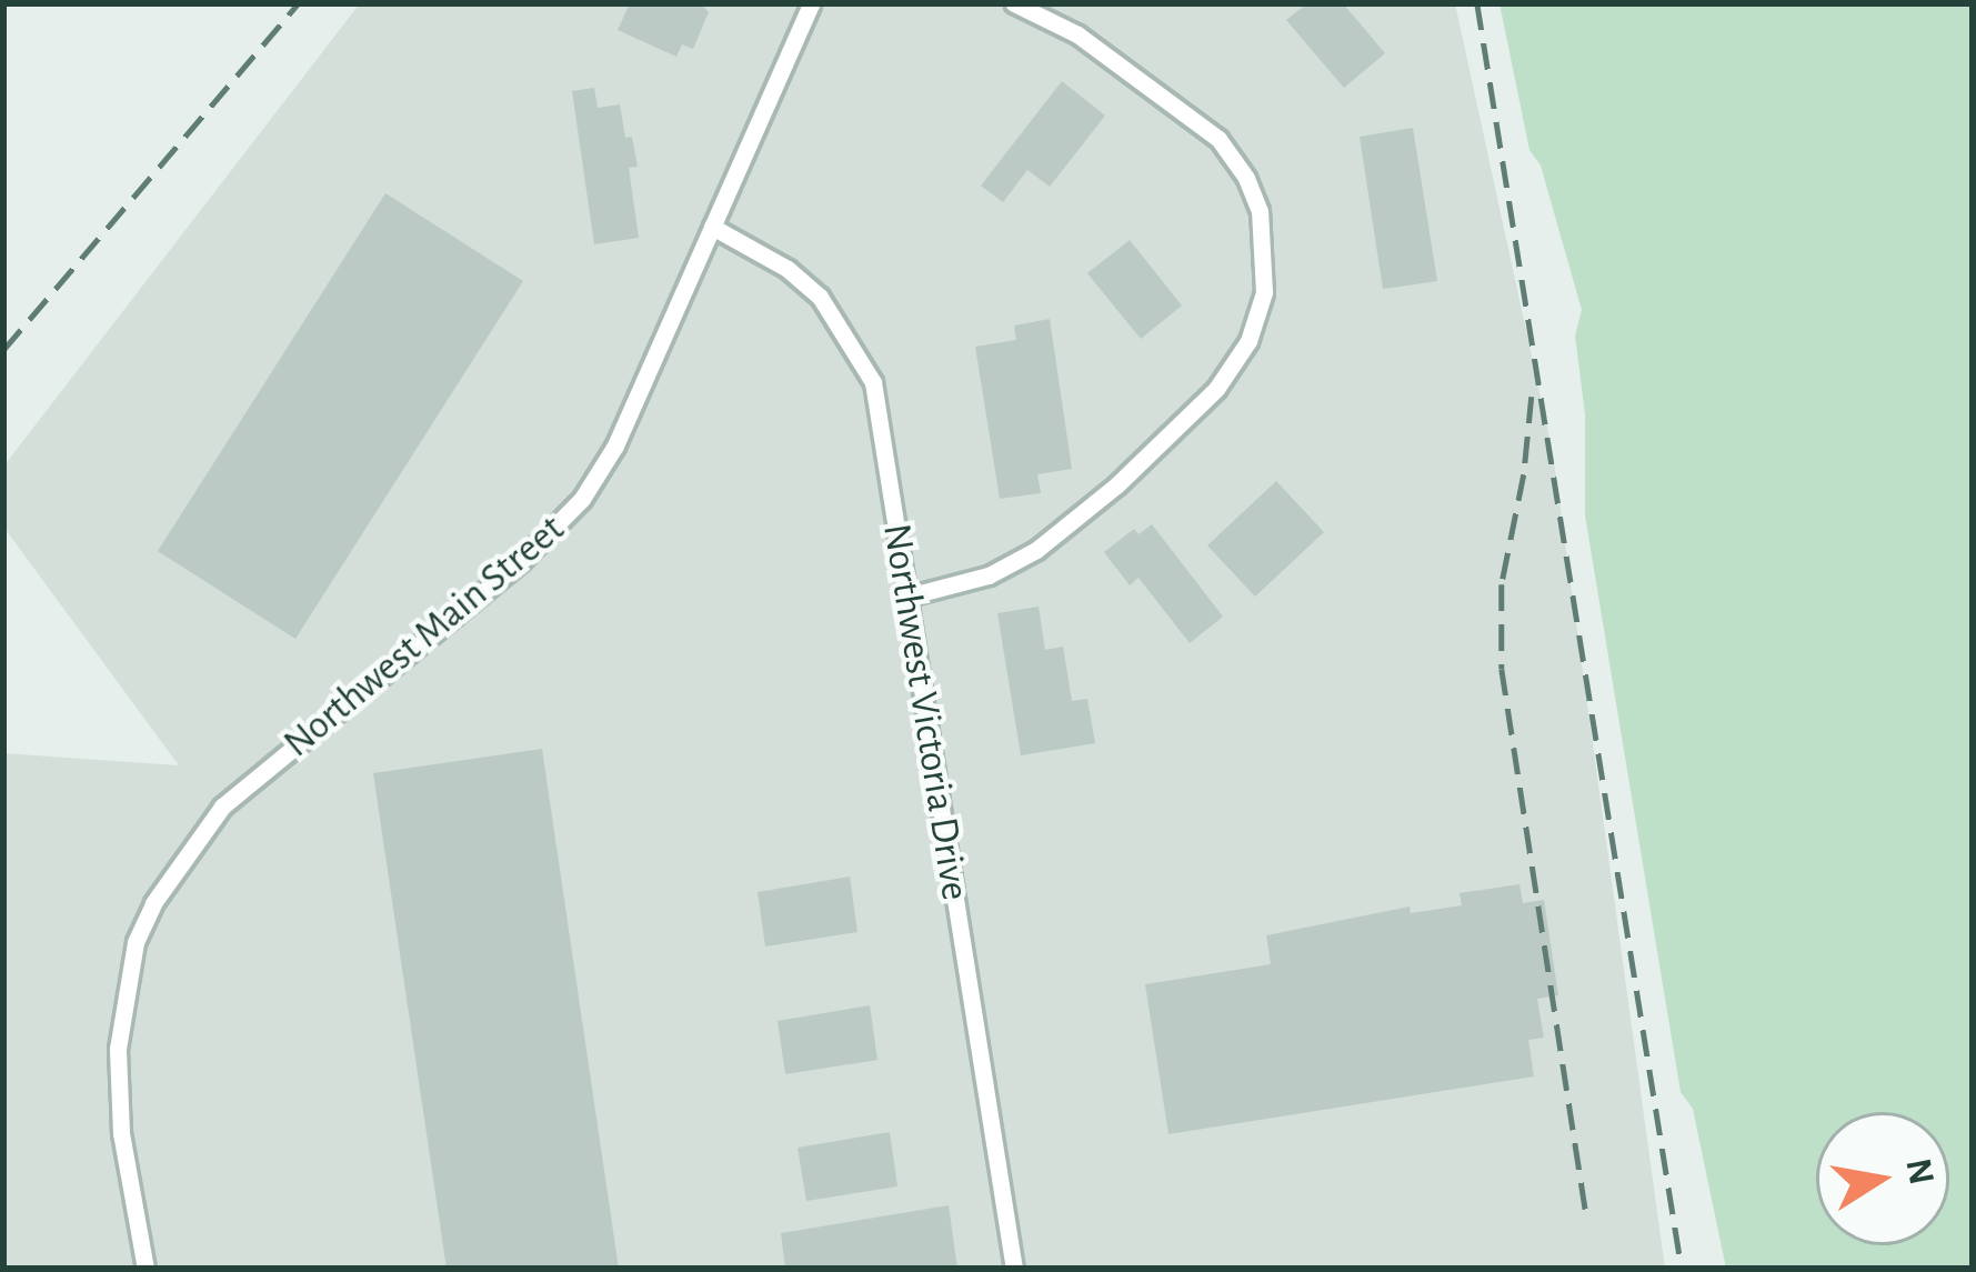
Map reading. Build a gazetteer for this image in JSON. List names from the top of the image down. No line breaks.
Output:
{"streets":{"street":["Northwest Main Street","Northwest Victoria Drive"]},"crossings":[["Northwest Main Street","Northwest Victoria Drive"]],"north":"right"}
